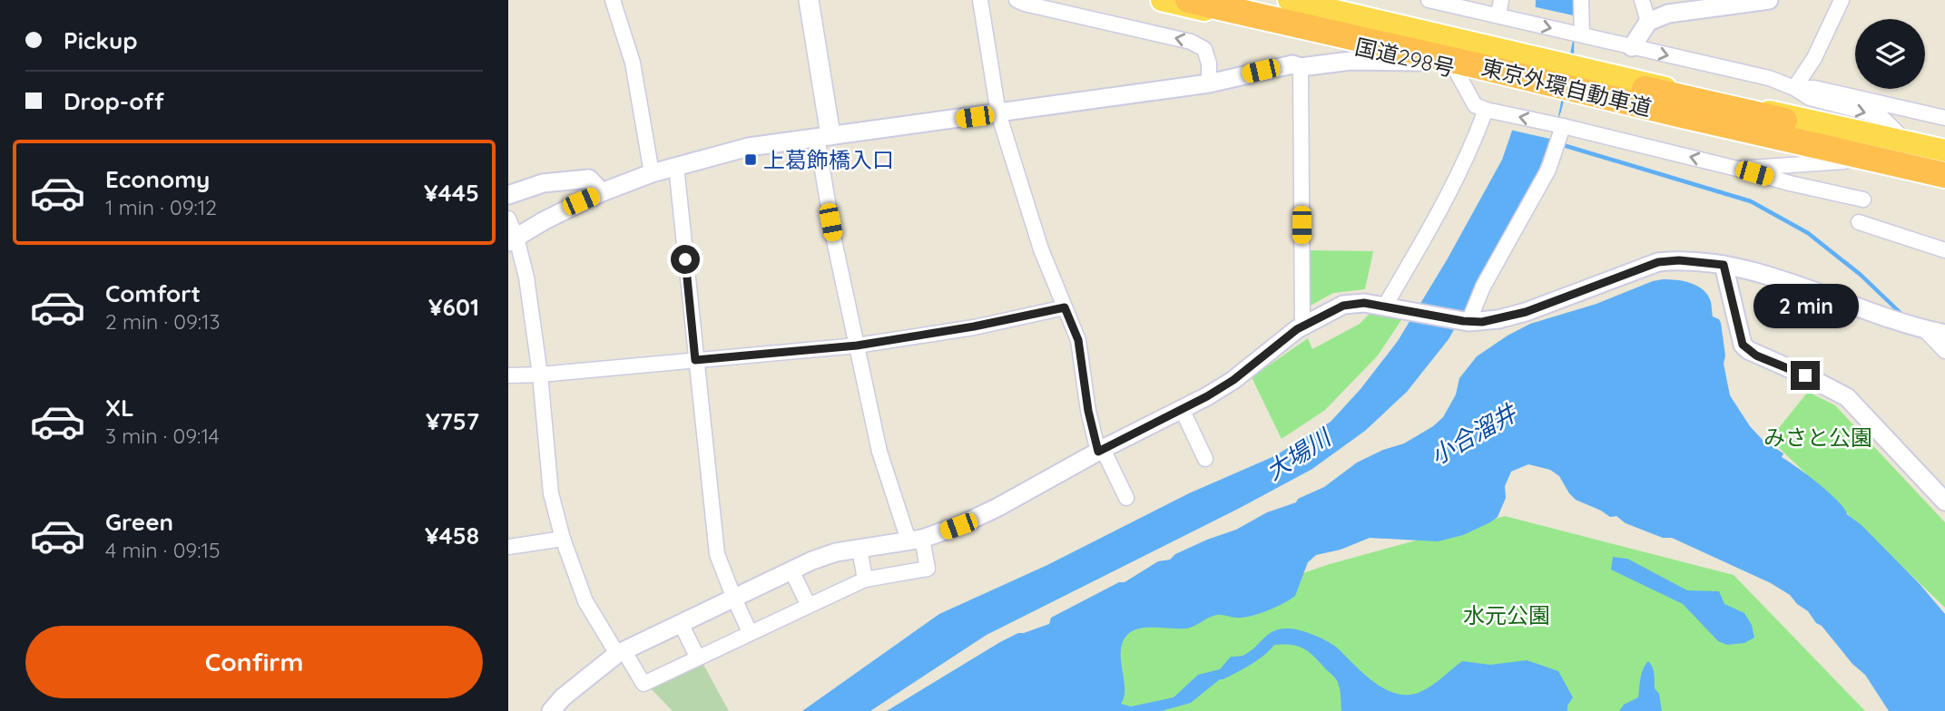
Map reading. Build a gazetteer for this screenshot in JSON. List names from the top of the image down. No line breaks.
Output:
{"streets":{"highway":["国道298号","東京外環自動車道"]},"water":["小合溜井","大場川"],"parks":["みさと公園","水元公園"],"places":{"transit":["上葛飾橋入口"]},"page":{"banner":["Pickup","Drop-off"],"list":[{"name":"Economy","note":"1 min · 09:12","value":"¥445"},{"name":"Comfort","note":"2 min · 09:13","value":"¥601"},{"name":"XL","note":"3 min · 09:14","value":"¥757"},{"name":"Green","note":"4 min · 09:15","value":"¥458"}],"bubble":"2 min","buttons":"Confirm"}}
